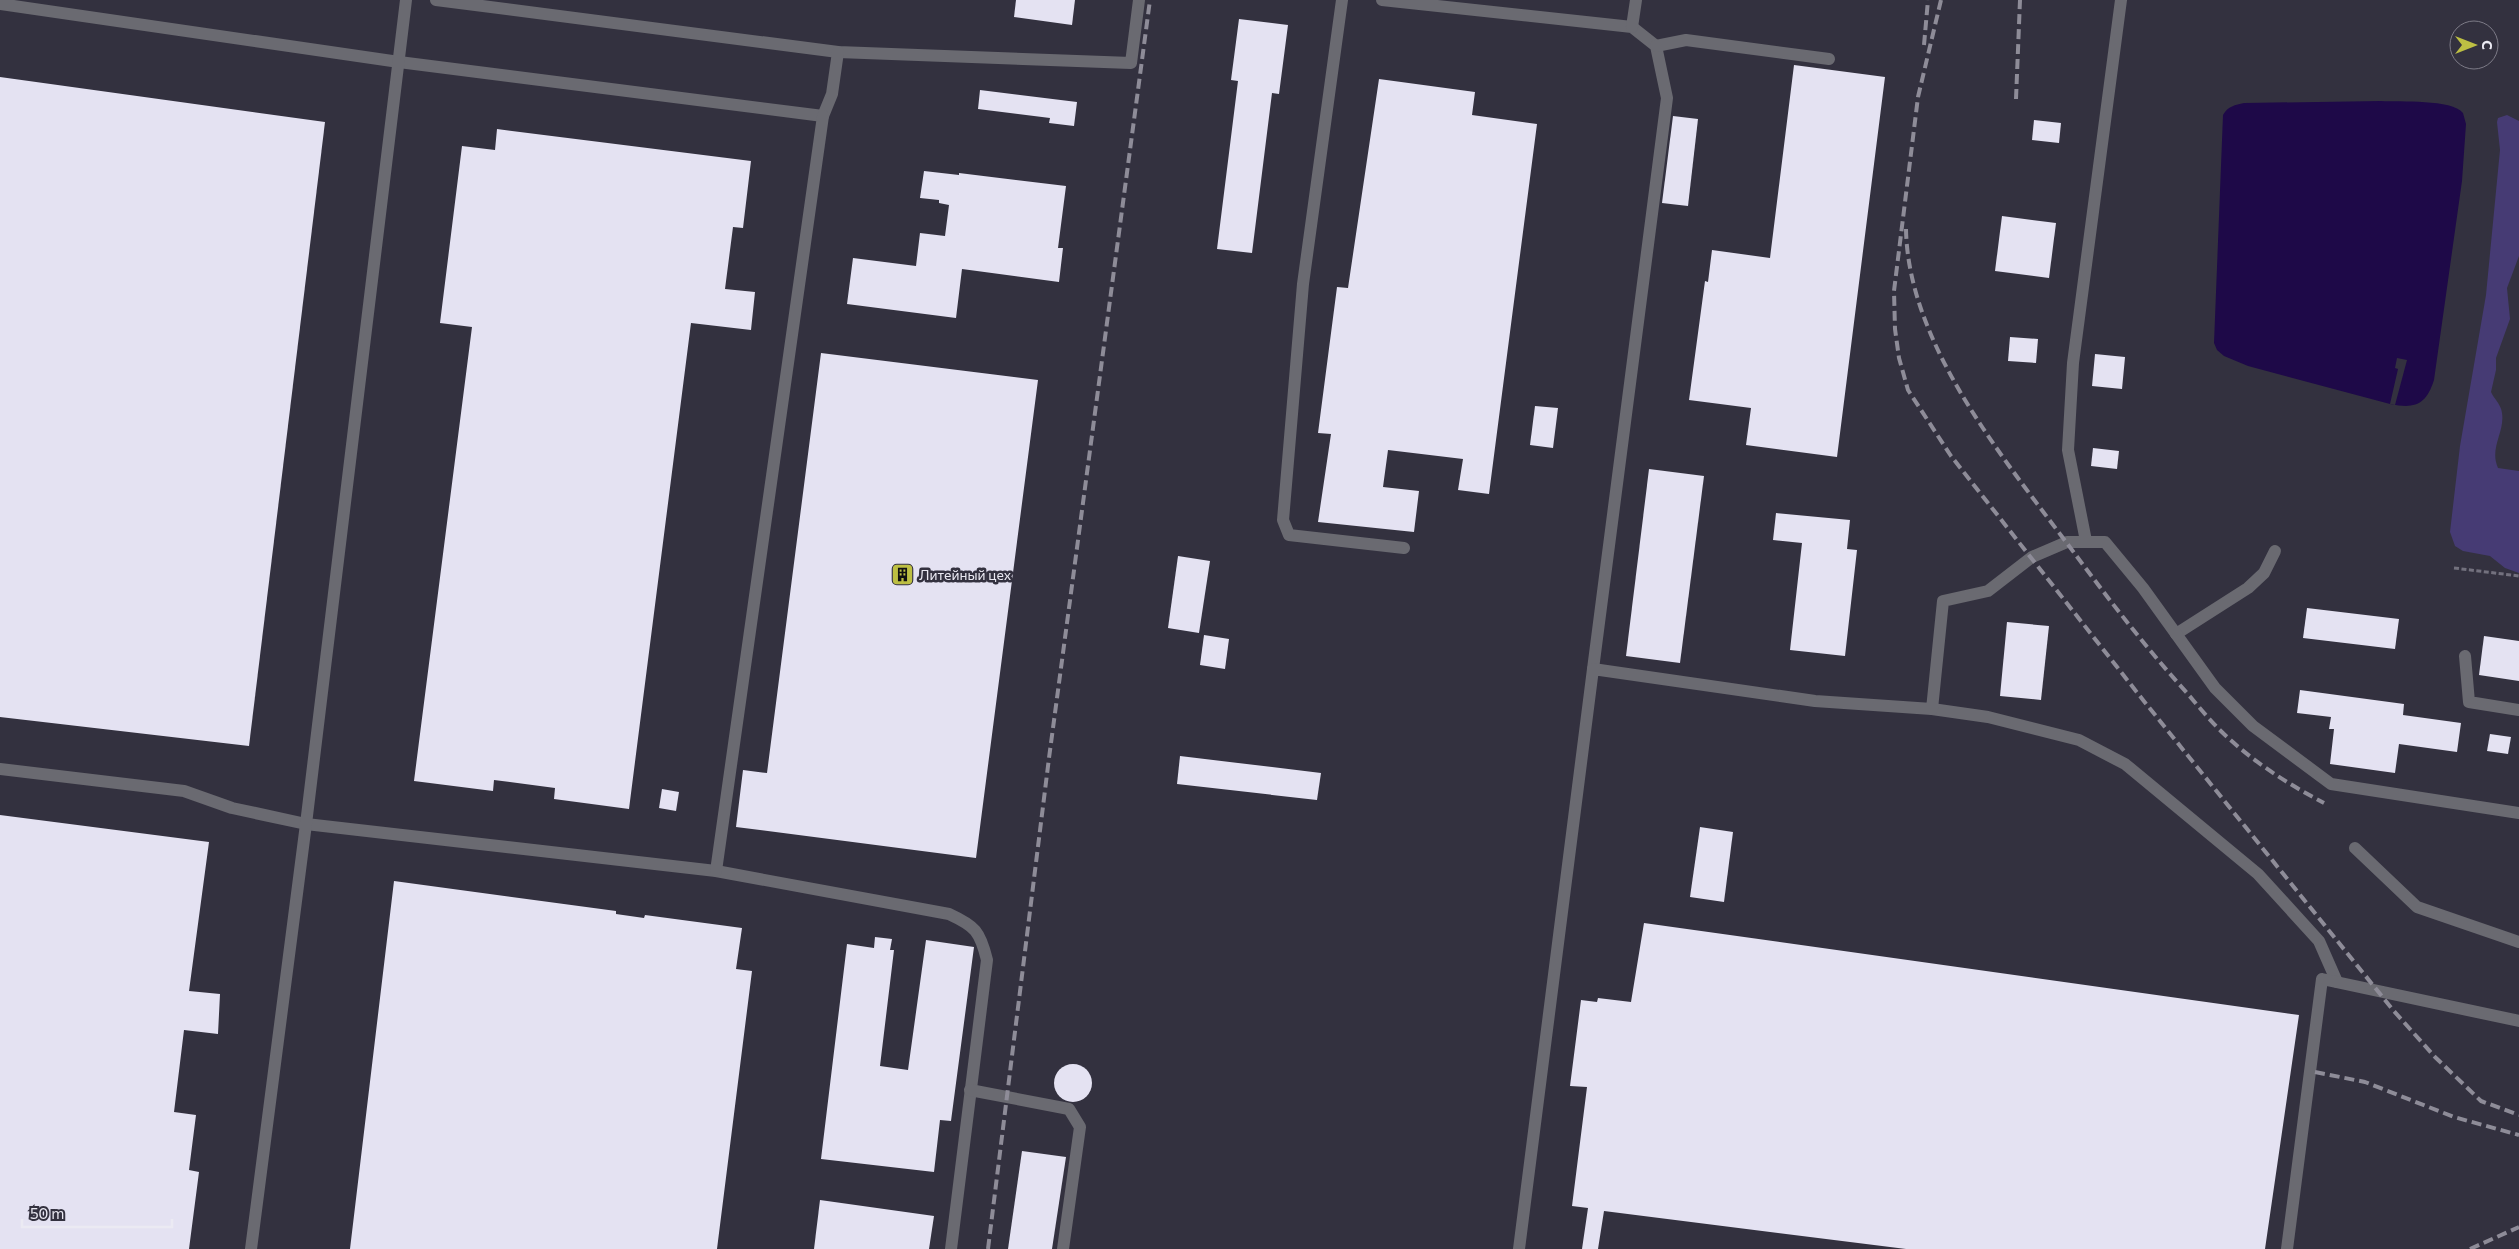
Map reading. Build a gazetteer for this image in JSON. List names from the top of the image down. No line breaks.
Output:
{"places":{"building":["Литейный цех"]},"scale_bar":"50 m","north":"right"}
